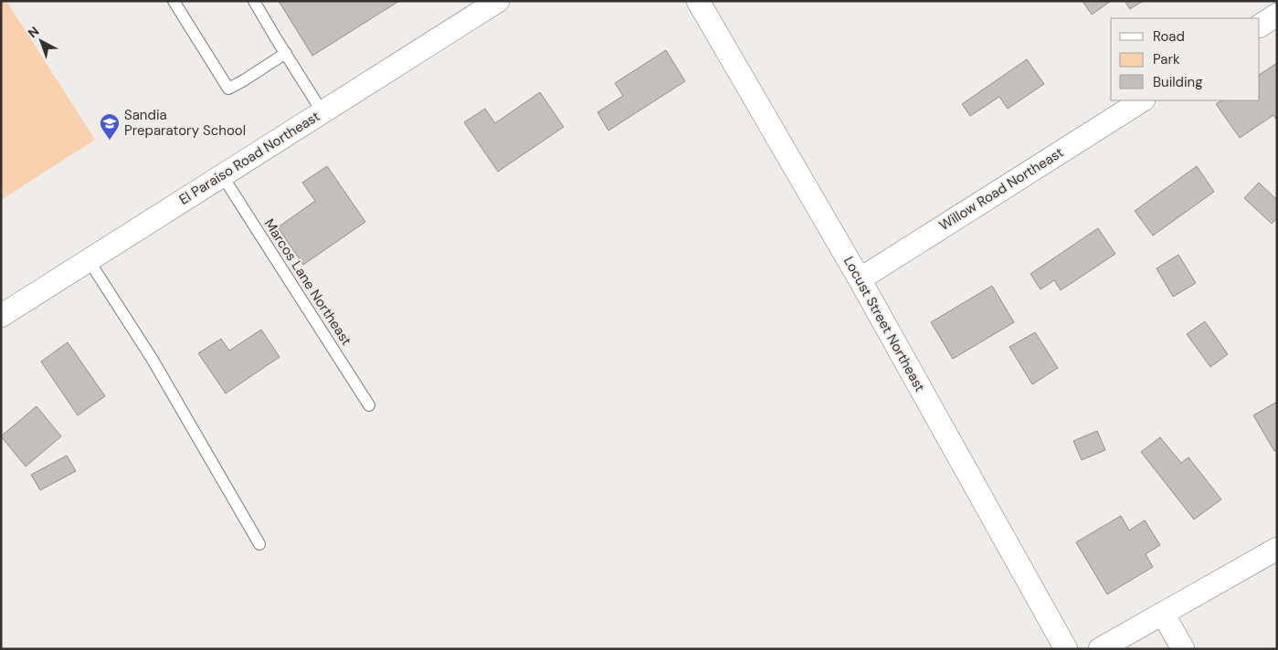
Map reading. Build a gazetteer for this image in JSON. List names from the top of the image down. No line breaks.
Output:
{"streets":{"street":["El Paraiso Road Northeast","Willow Road Northeast","Locust Street Northeast"],"lane":["Marcos Lane Northeast"]},"crossings":[["El Paraiso Road Northeast","Marcos Lane Northeast"],["Willow Road Northeast","Locust Street Northeast"]],"places":{"school or university":["Sandia Preparatory School"]},"legend":["Road","Park","Building"],"north":"top left"}
